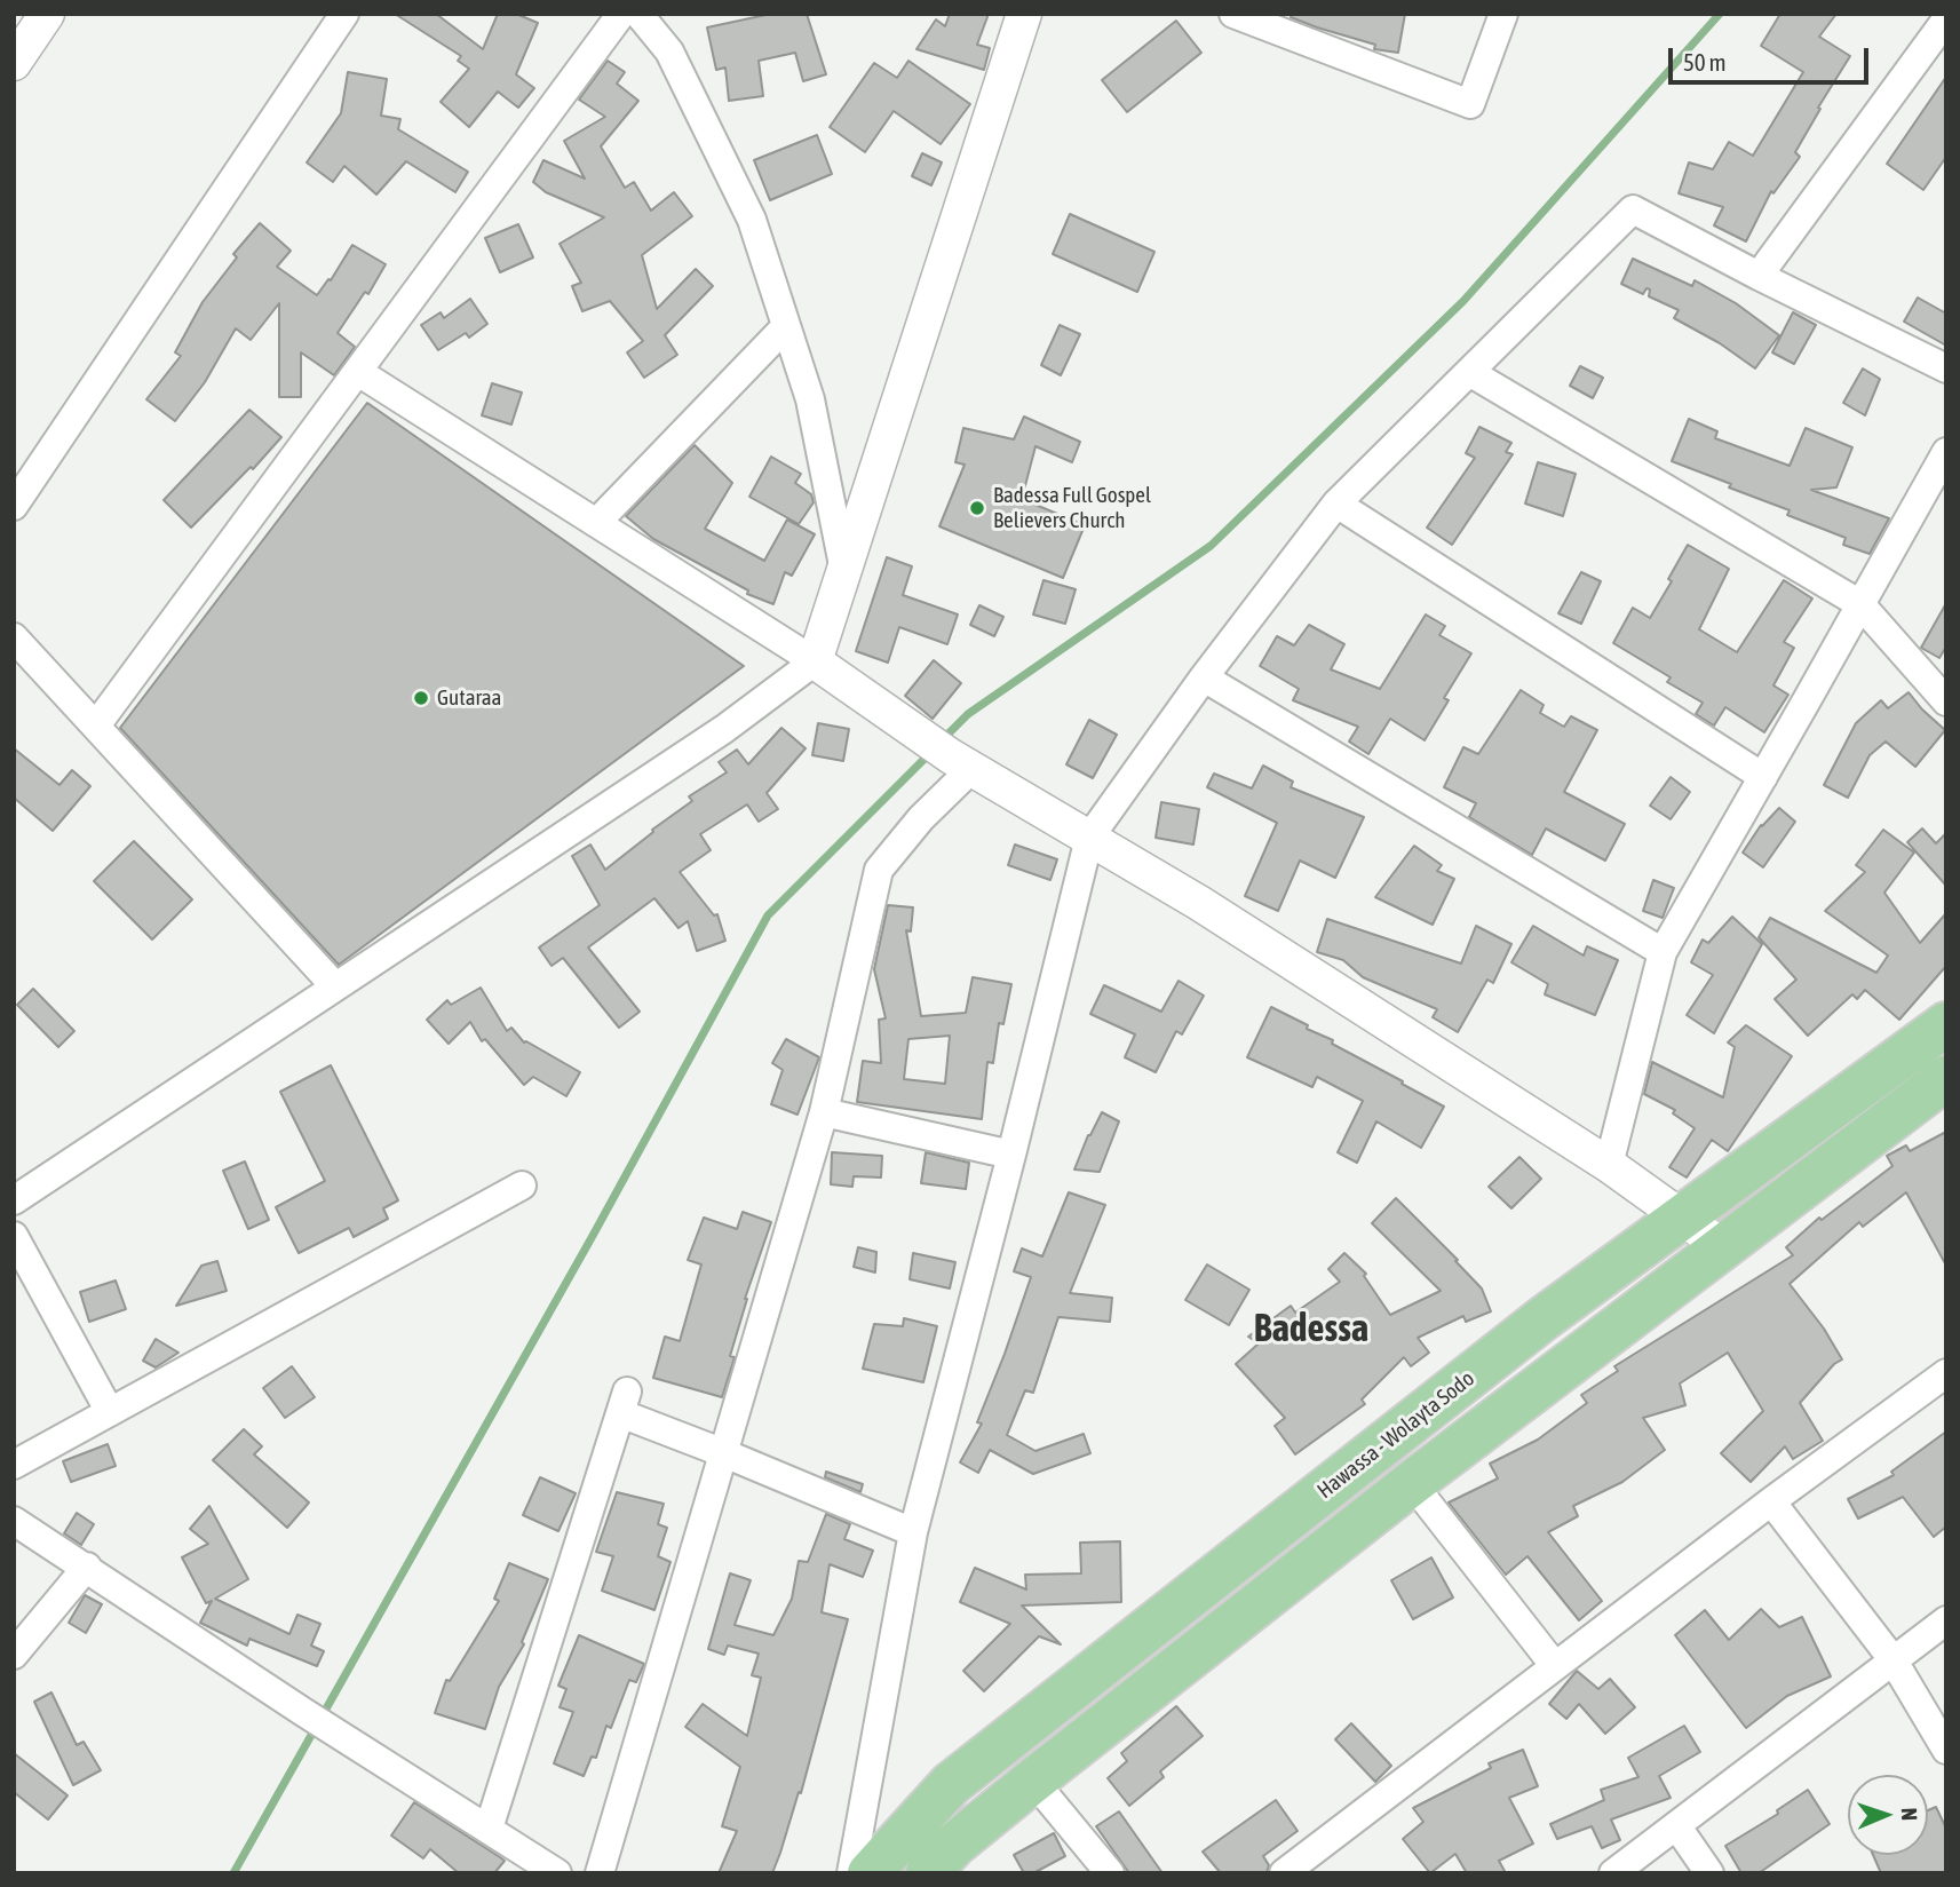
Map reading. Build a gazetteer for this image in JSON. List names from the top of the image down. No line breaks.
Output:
{"streets":{"main road":["Hawassa - Wolayta Sodo"]},"districts":["Badessa"],"places":["Badessa Full Gospel Believers Church","Gutaraa"],"scale_bar":"50 m","north":"right"}
